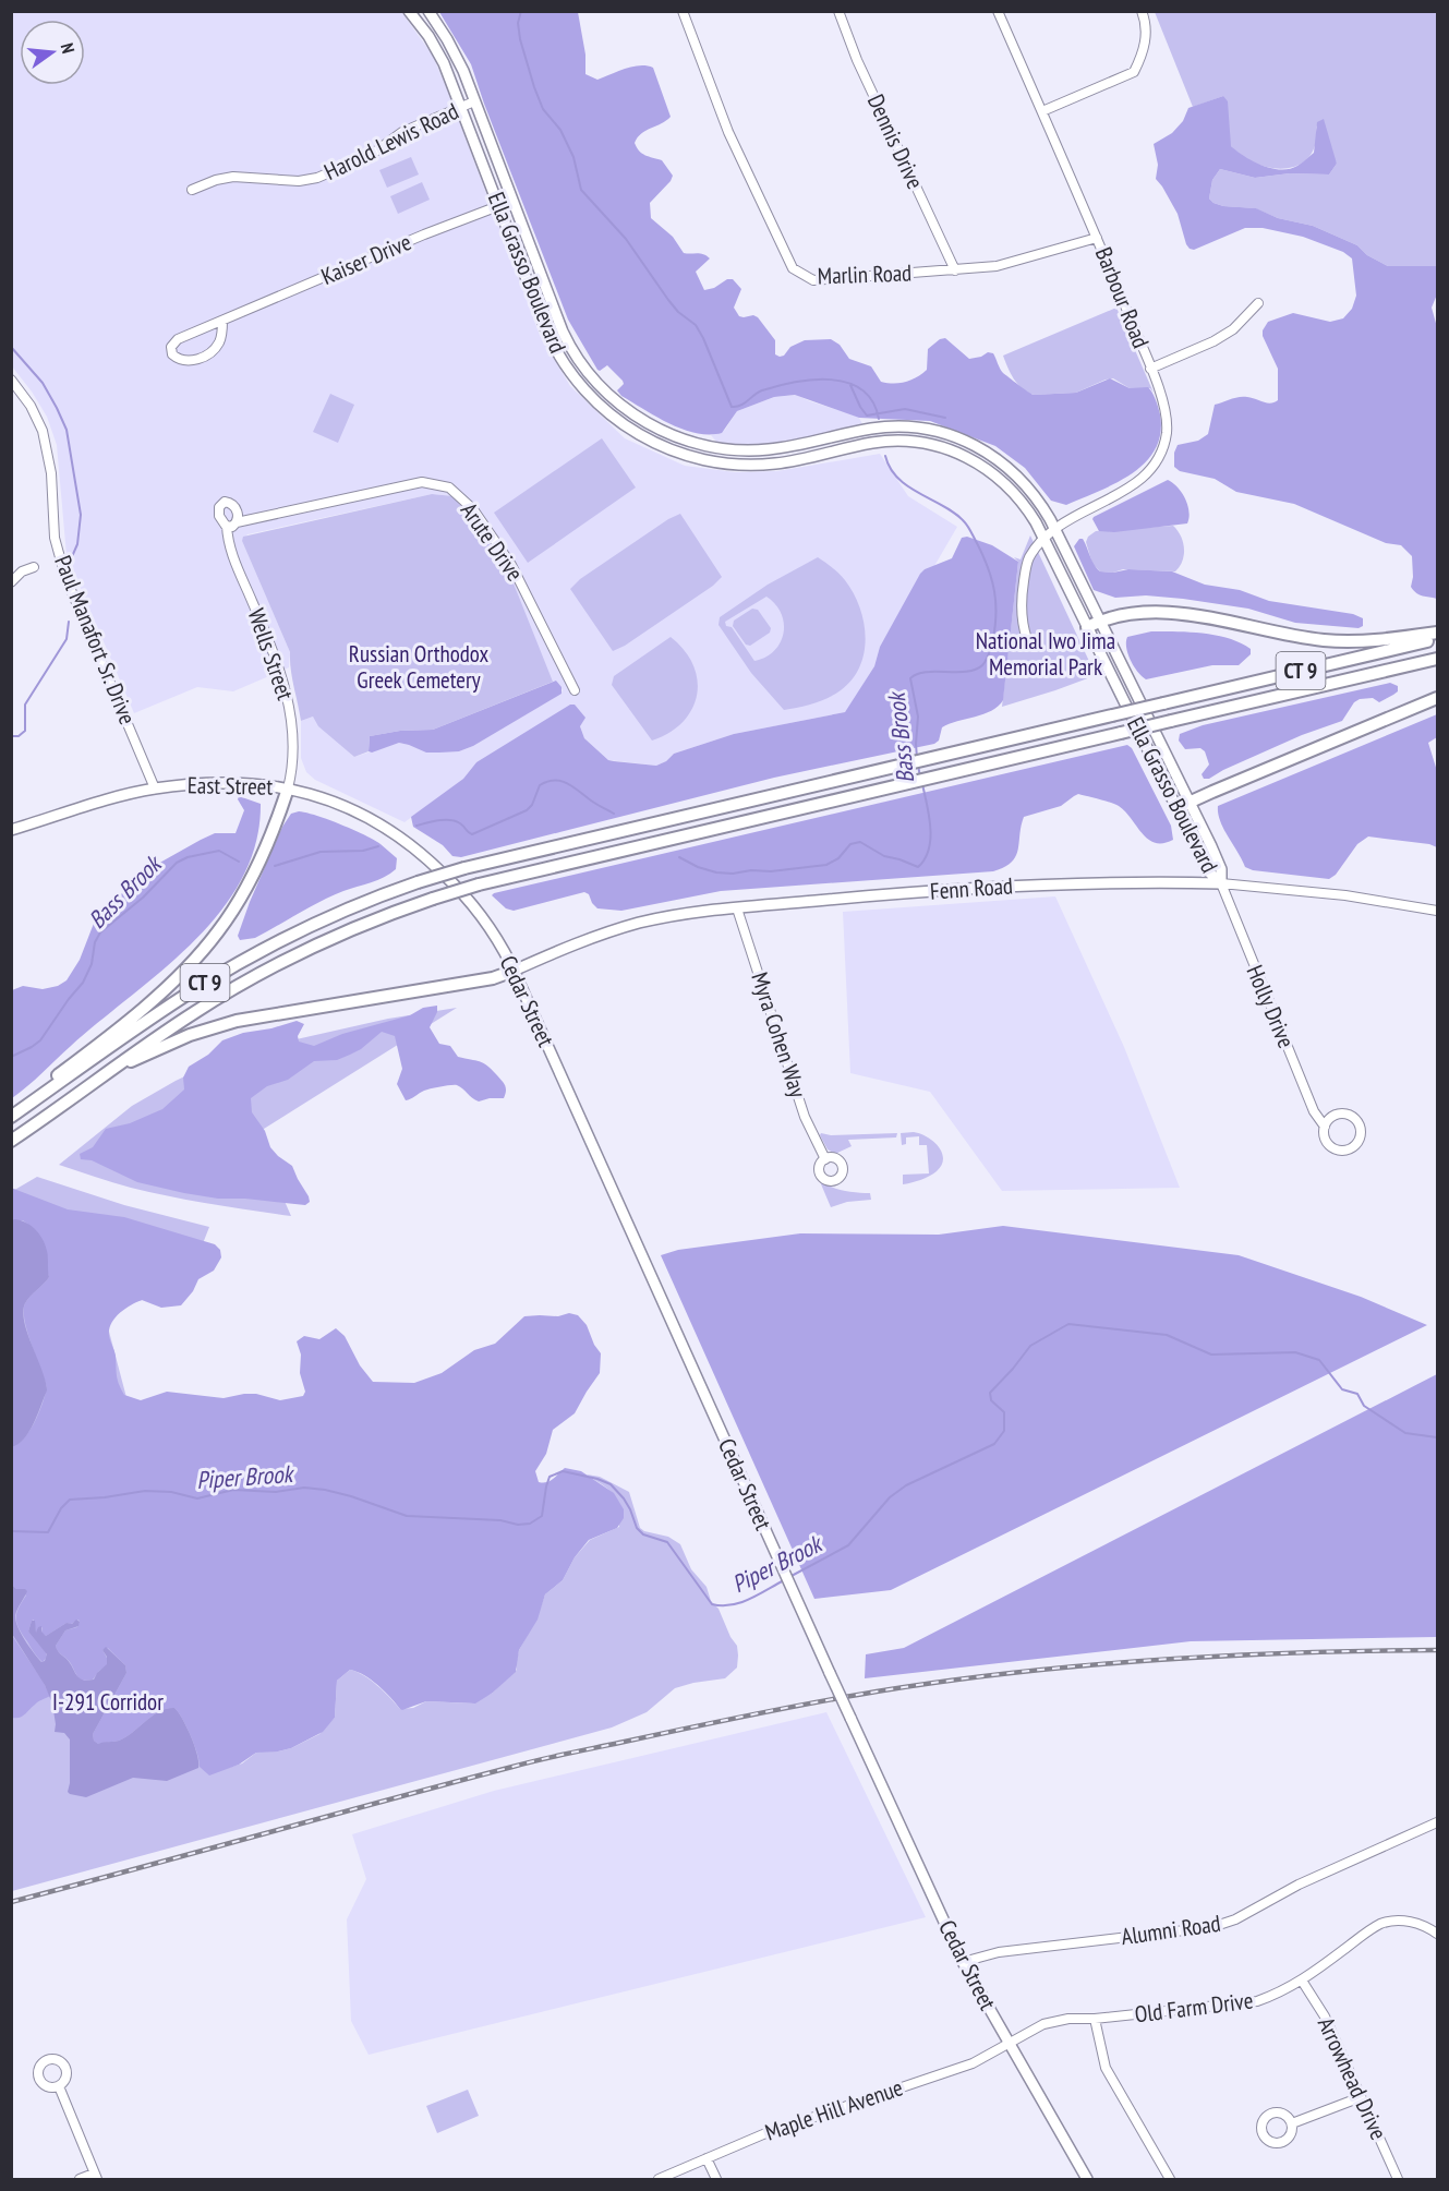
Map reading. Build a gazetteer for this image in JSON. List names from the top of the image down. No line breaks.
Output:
{"streets":{"highway":["CT 9"],"main road":["Ella Grasso Boulevard","East Street","Fenn Road","Cedar Street"],"street":["Harold Lewis Road","Dennis Drive","Kaiser Drive","Marlin Road","Barbour Road","Arute Drive","Paul Manafort Sr. Drive","Wells Street","Holly Drive","Myra Cohen Way","Alumni Road","Old Farm Drive","Arrowhead Drive","Maple Hill Avenue"]},"crossings":[["Harold Lewis Road","Ella Grasso Boulevard"],["Dennis Drive","Marlin Road"],["Kaiser Drive","Ella Grasso Boulevard"],["Ella Grasso Boulevard","Barbour Road"],["Ella Grasso Boulevard","Fenn Road"],["Ella Grasso Boulevard","Holly Drive"],["Marlin Road","Barbour Road"],["Arute Drive","Wells Street"],["Paul Manafort Sr. Drive","East Street"],["Wells Street","East Street"],["East Street","Cedar Street"],["Fenn Road","Cedar Street"],["Fenn Road","Holly Drive"],["Fenn Road","Myra Cohen Way"],["Cedar Street","Alumni Road"],["Cedar Street","Old Farm Drive"],["Cedar Street","Maple Hill Avenue"],["Old Farm Drive","Arrowhead Drive"],["Old Farm Drive","Maple Hill Avenue"]],"water":["Bass Brook","Piper Brook"],"parks":["National Iwo Jima Memorial Park","Russian Orthodox Greek Cemetery","I-291 Corridor"],"north":"right"}
